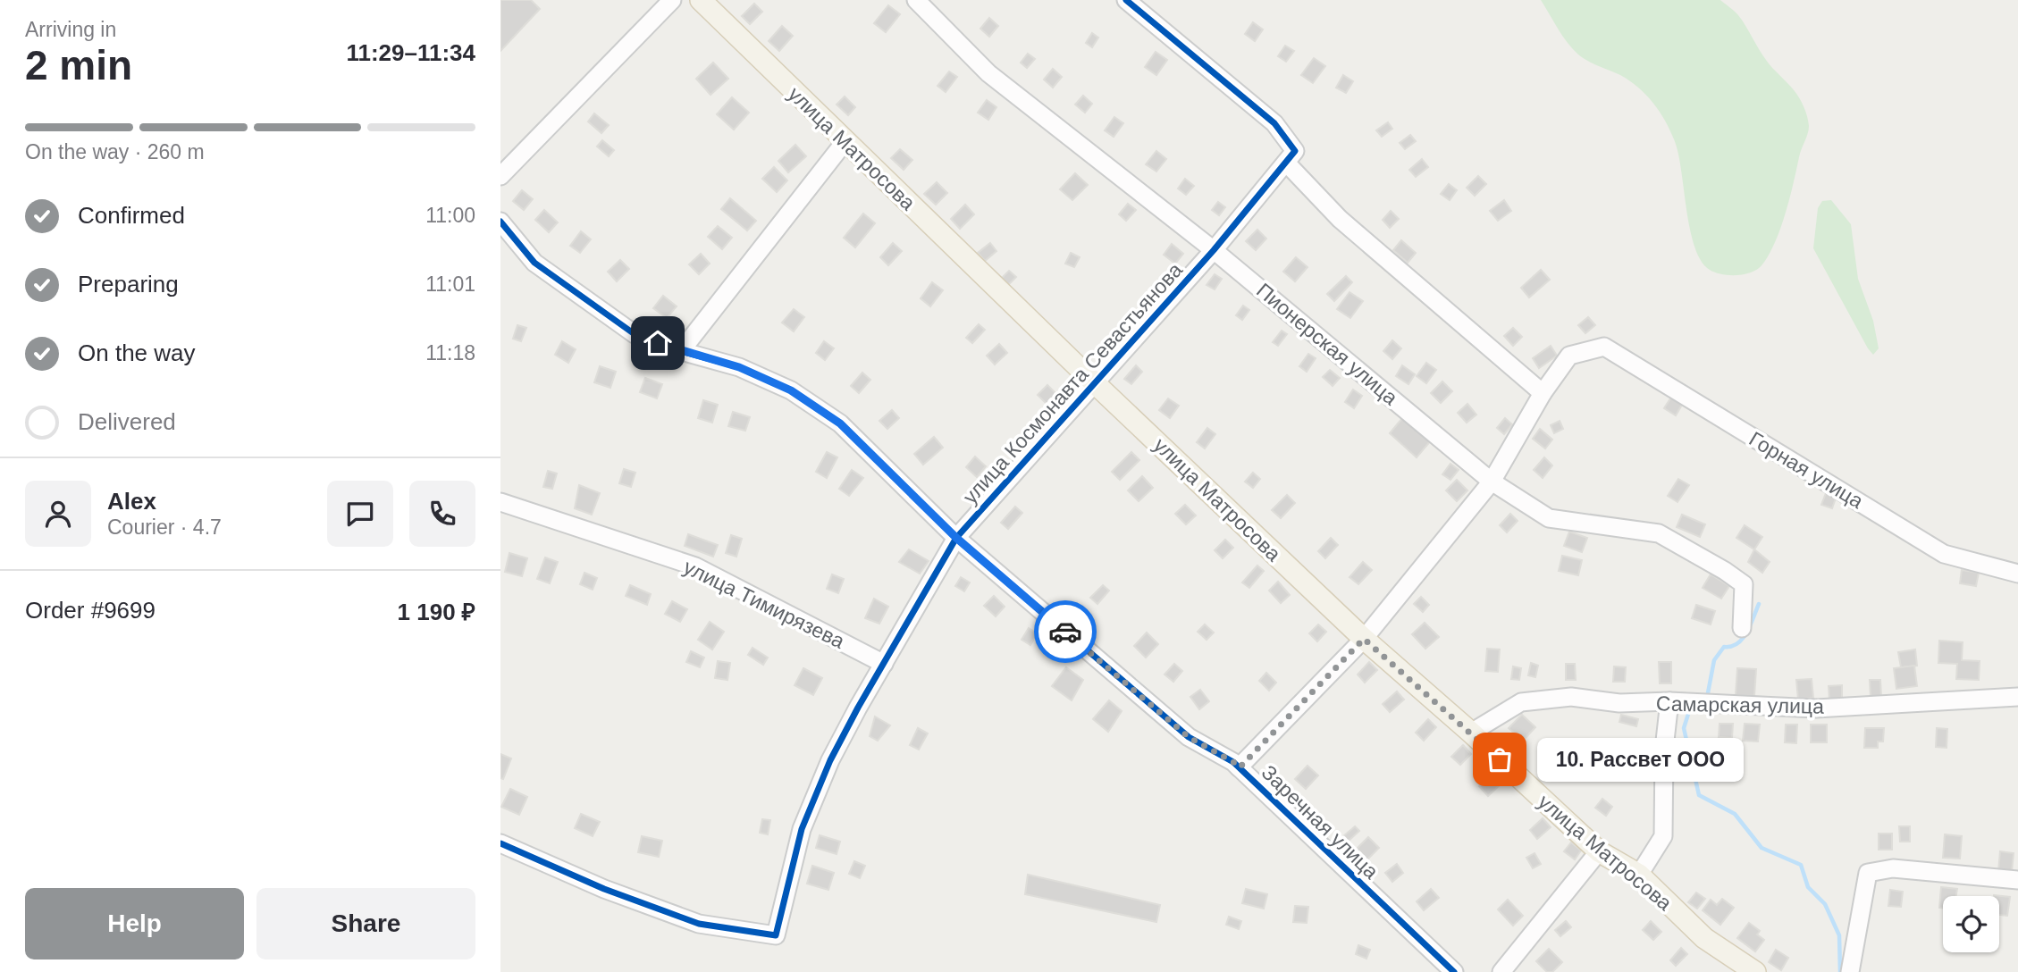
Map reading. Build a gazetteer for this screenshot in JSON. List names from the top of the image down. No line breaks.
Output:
{"streets":{"main road":["улица Матросова"],"street":["Пионерская улица","улица Космонавта Севастьянова","Горная улица","улица Тимирязева","Самарская улица","Заречная улица"]},"crossings":[["улица Матросова","улица Космонавта Севастьянова"],["улица Матросова","Самарская улица"],["Пионерская улица","улица Космонавта Севастьянова"],["улица Космонавта Севастьянова","улица Тимирязева"],["улица Космонавта Севастьянова","Заречная улица"]],"places":["10. Рассвет ООО"],"page":{"heading":["2 min","Arriving in","11:29–11:34"],"panel":["Alex","Courier · 4.7","Order #9699","1 190 ₽"],"bar":"On the way · 260 m","list":[["Confirmed","11:00"],["Preparing","11:01"],["On the way","11:18"],"Delivered"],"bubble":"10. Рассвет ООО","buttons":["Help","Share"]}}
